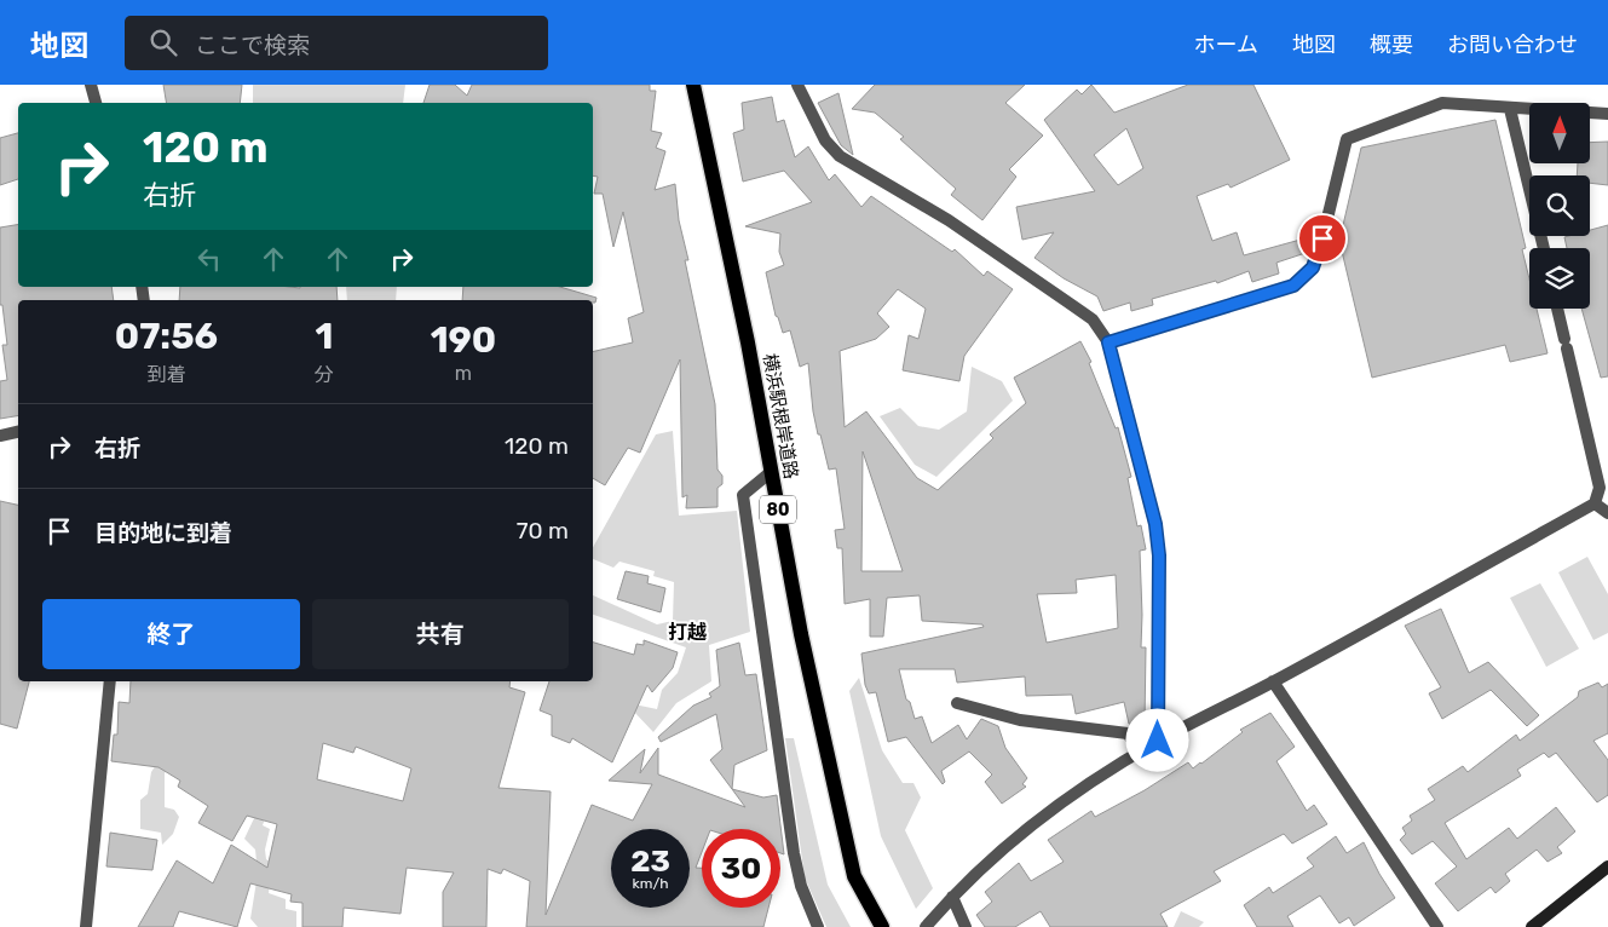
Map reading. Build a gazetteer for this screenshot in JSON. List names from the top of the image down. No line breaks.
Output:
{"streets":{"main road":["横浜駅根岸道路","80"]},"districts":["打越"],"north":"top","page":{"header":"地図","search":"ここで検索","nav":["ホーム","地図","概要","お問い合わせ"],"turn":["120 m","右折"],"eta":["07:56","到着","1","分","190","m"],"list":[{"name":"右折","value":"120 m"},{"name":"目的地に到着","value":"70 m"}],"buttons":["終了","共有"],"speed":"23 km/h","limit":"30"}}
